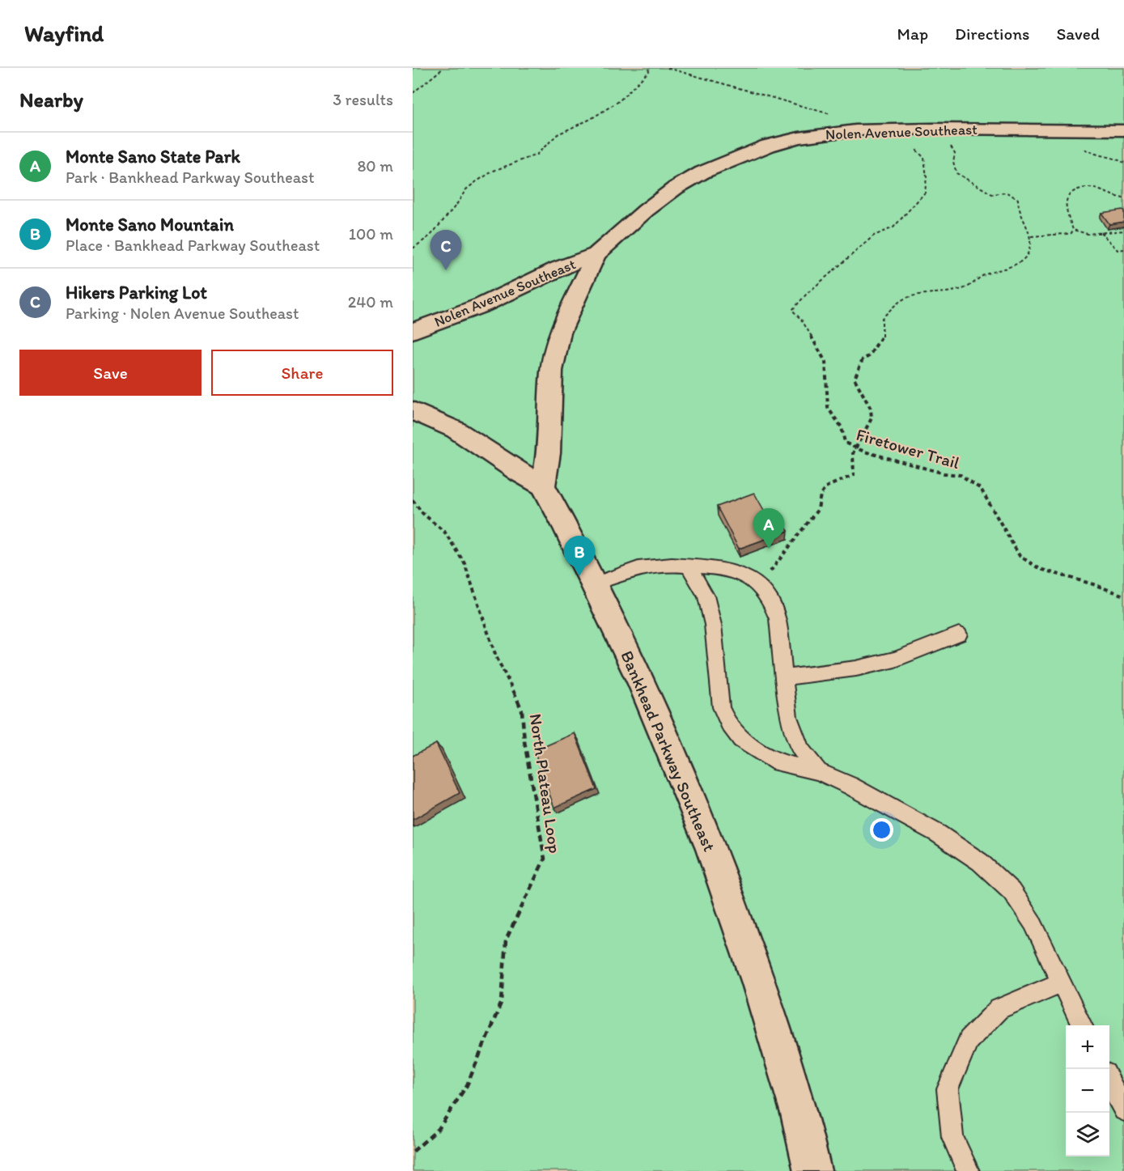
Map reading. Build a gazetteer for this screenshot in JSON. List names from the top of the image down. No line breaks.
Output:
{"streets":{"street":["Nolen Avenue Southeast","Bankhead Parkway Southeast"],"path":["Firetower Trail","North Plateau Loop"]},"crossings":[["Nolen Avenue Southeast","Bankhead Parkway Southeast"]],"page":{"header":"Wayfind","nav":["Map","Directions","Saved"],"heading":["Nearby","3 results"],"list":[{"mark":"A","name":"Monte Sano State Park","note":"Park · Bankhead Parkway Southeast","value":"80 m"},{"mark":"B","name":"Monte Sano Mountain","note":"Place · Bankhead Parkway Southeast","value":"100 m"},{"mark":"C","name":"Hikers Parking Lot","note":"Parking · Nolen Avenue Southeast","value":"240 m"}],"pins":["C","A","B"],"buttons":["Save","Share"],"map_buttons":["+","−"]}}
